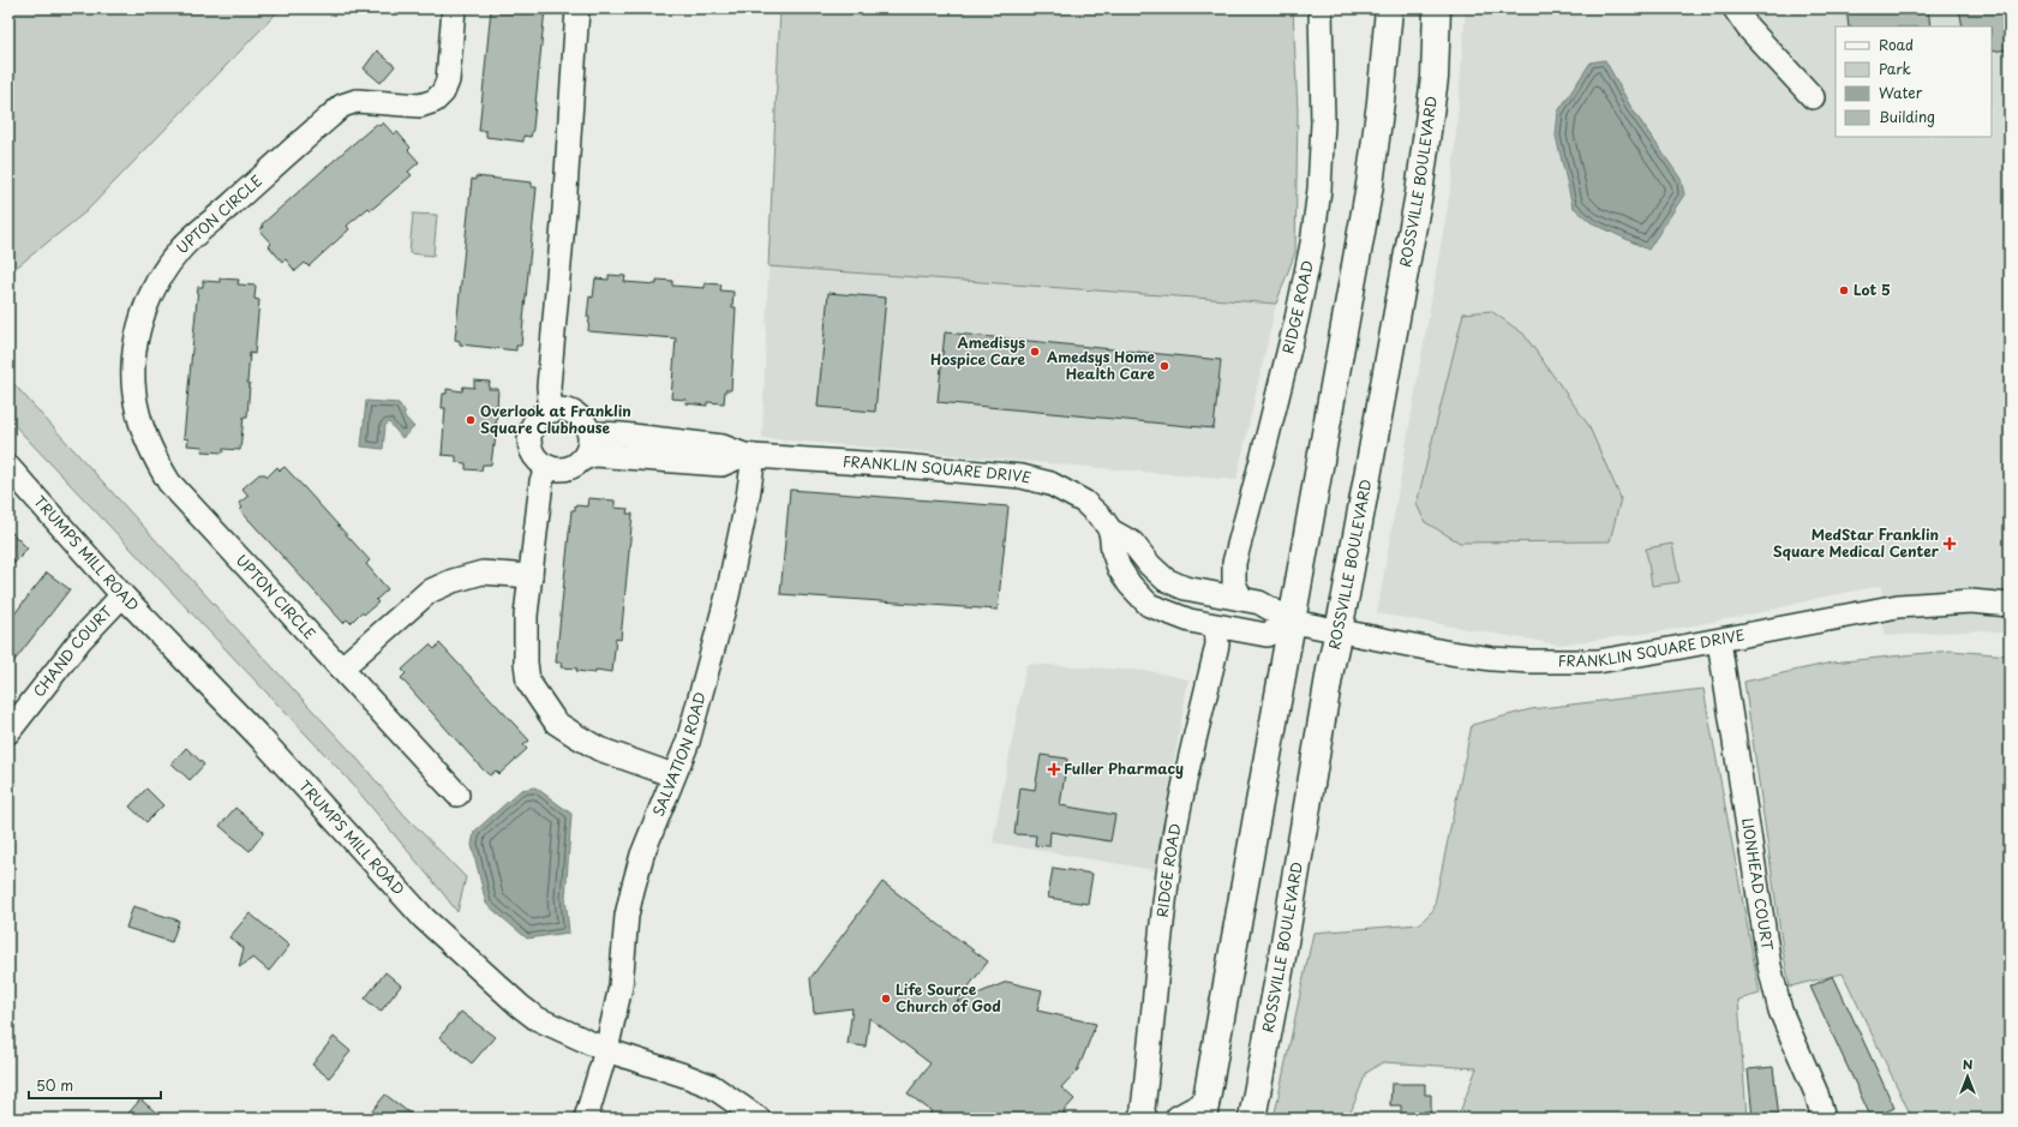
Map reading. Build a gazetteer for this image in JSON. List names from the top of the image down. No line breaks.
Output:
{"streets":{"main road":["ROSSVILLE BOULEVARD"],"street":["UPTON CIRCLE","RIDGE ROAD","FRANKLIN SQUARE DRIVE","TRUMPS MILL ROAD","CHAND COURT","SALVATION ROAD","LIONHEAD COURT"]},"crossings":[["ROSSVILLE BOULEVARD","FRANKLIN SQUARE DRIVE"],["RIDGE ROAD","FRANKLIN SQUARE DRIVE"],["FRANKLIN SQUARE DRIVE","SALVATION ROAD"],["FRANKLIN SQUARE DRIVE","LIONHEAD COURT"],["TRUMPS MILL ROAD","CHAND COURT"],["TRUMPS MILL ROAD","SALVATION ROAD"]],"places":{"other":["Lot 5","Amedisys Hospice Care","Amedsys Home Health Care","Overlook at Franklin Square Clubhouse","Life Source Church of God"],"health":["MedStar Franklin Square Medical Center","Fuller Pharmacy"]},"legend":["Road","Park","Water","Building"],"scale_bar":"50 m","north":"top"}
